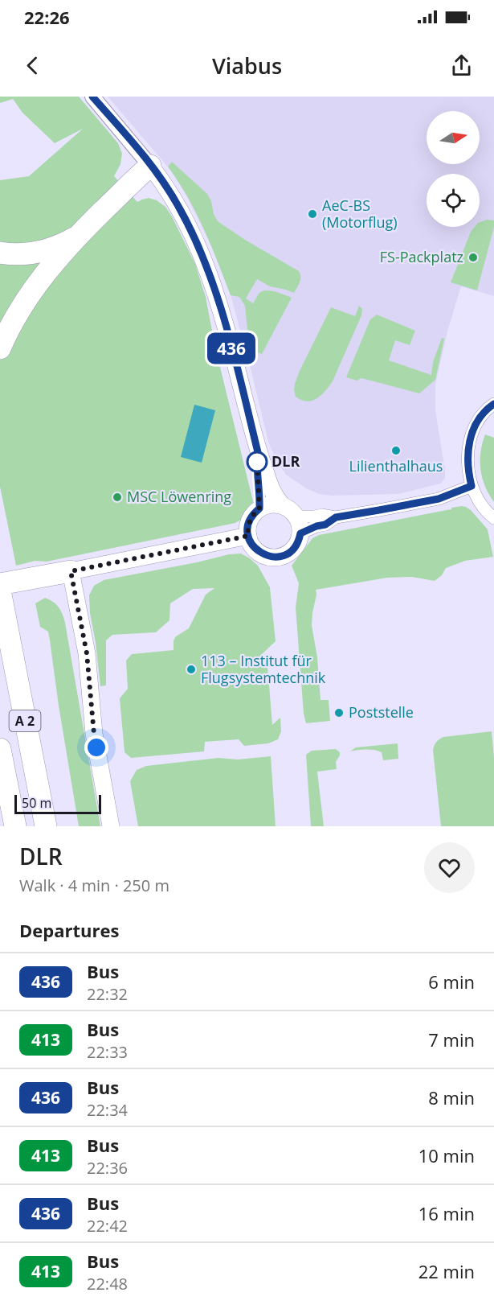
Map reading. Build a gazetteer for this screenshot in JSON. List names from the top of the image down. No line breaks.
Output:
{"streets":{"highway":["A 2"]},"places":["AeC-BS (Motorflug)","FS-Packplatz","Lilienthalhaus","DLR","MSC Löwenring","113 – Institut für Flugsystemtechnik","Poststelle"],"lines":["bus line 436"],"scale_bar":"50 m","north":"right","page":{"status":"22:26","header":"Viabus","on_map":"436","scale":"50 m","heading":[["DLR","Walk · 4 min · 250 m"],"Departures"],"list":[{"mark":"436","name":"Bus","note":"22:32","value":"6 min"},{"mark":"413","name":"Bus","note":"22:33","value":"7 min"},{"mark":"436","name":"Bus","note":"22:34","value":"8 min"},{"mark":"413","name":"Bus","note":"22:36","value":"10 min"},{"mark":"436","name":"Bus","note":"22:42","value":"16 min"},{"mark":"413","name":"Bus","note":"22:48","value":"22 min"}]}}
